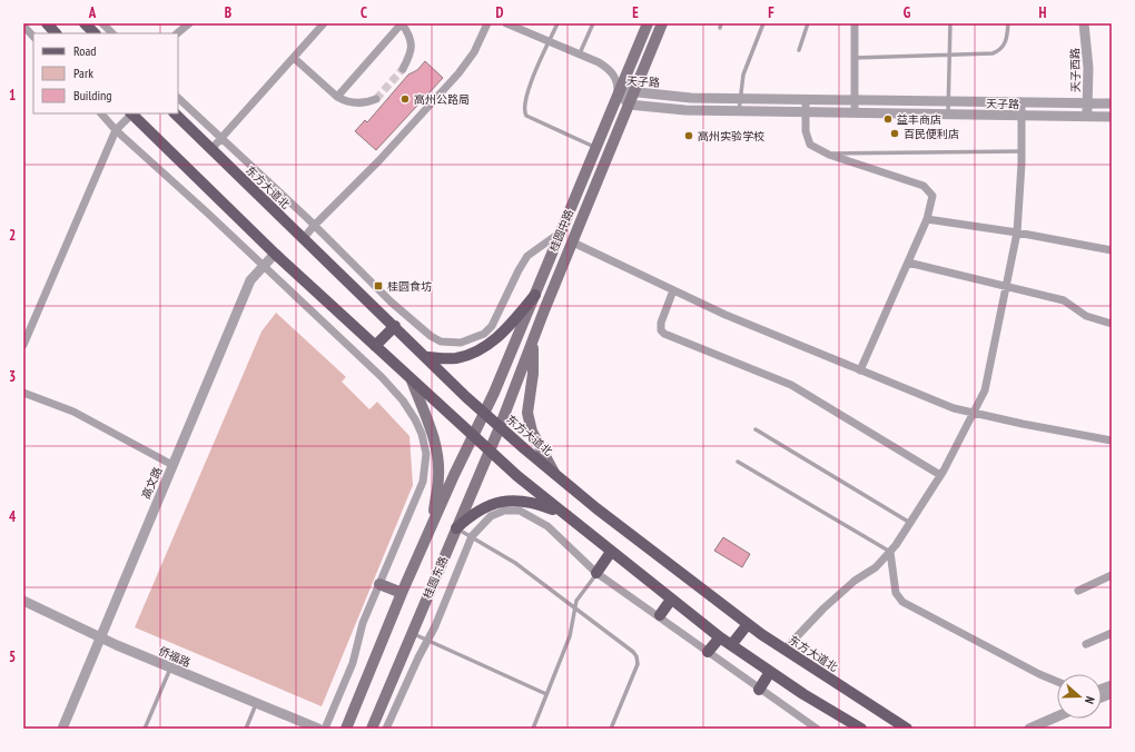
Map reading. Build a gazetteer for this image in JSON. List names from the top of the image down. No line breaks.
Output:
{"streets":{"main road":["东方大道北","桂圆中路","桂圆东路"],"street":["天子西路","天子路","高文路","侨福路"]},"crossings":[["天子西路","天子路"],["天子路","桂圆中路"],["东方大道北","桂圆中路"],["东方大道北","桂圆东路"],["桂圆中路","桂圆东路"],["高文路","侨福路"]],"places":{"other":["高州公路局","益丰商店","百民便利店","高州实验学校"],"transit":["桂圆食坊"]},"legend":["Road","Park","Building"],"north":"right","grid":{"columns":["A","B","C","D","E","F","G","H"],"rows":["1","2","3","4","5"]}}
